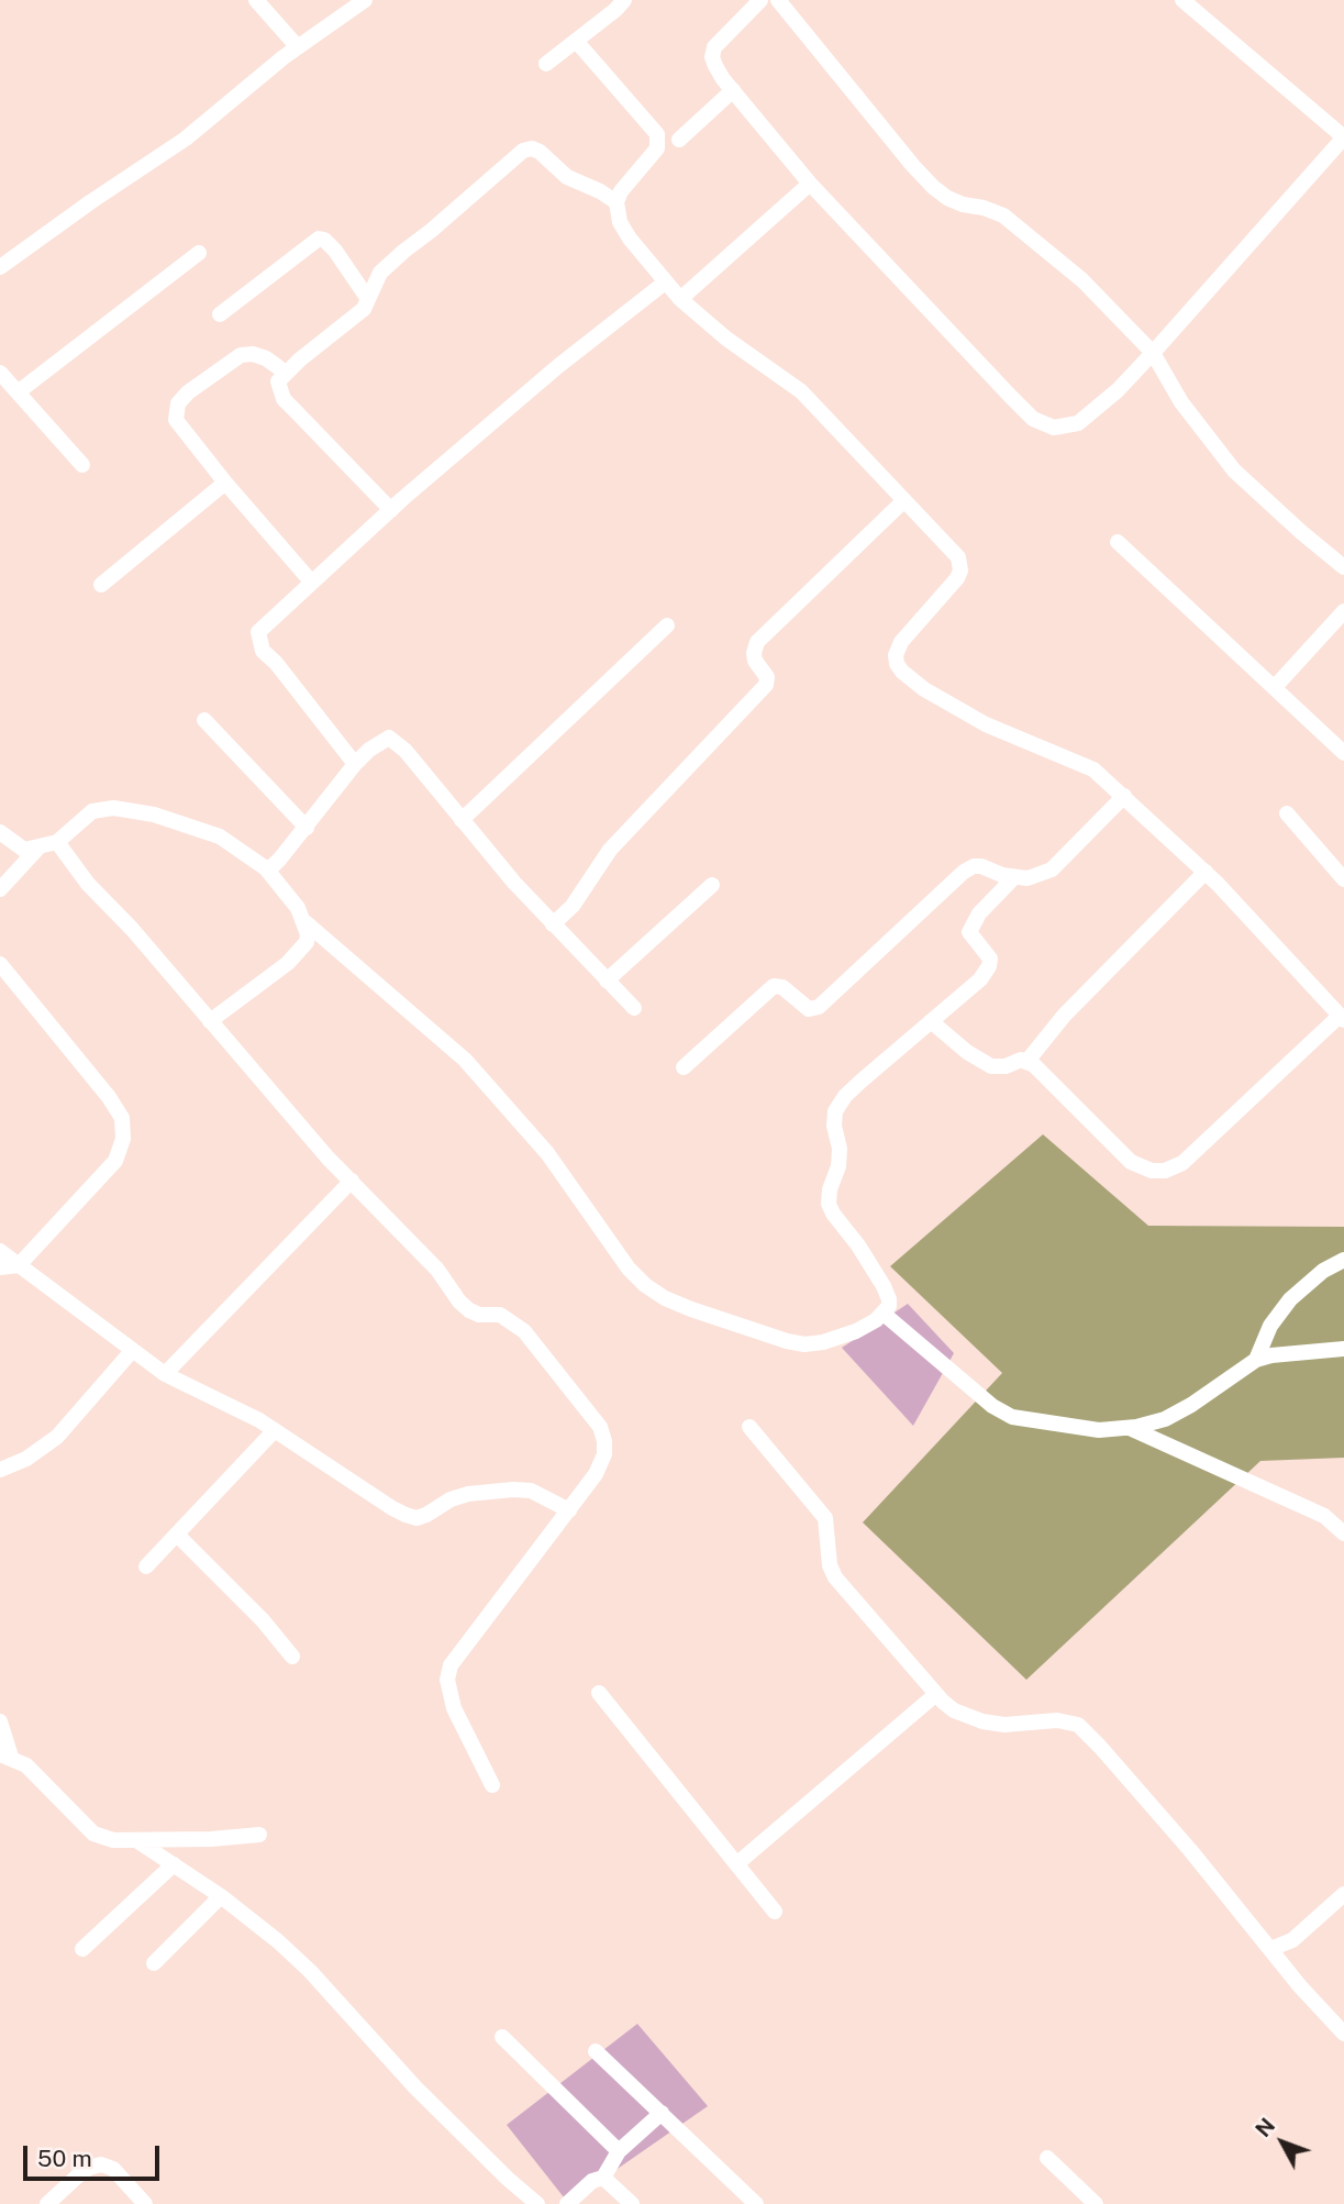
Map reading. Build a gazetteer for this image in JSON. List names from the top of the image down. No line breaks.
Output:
{"scale_bar":"50 m","north":"top left"}
